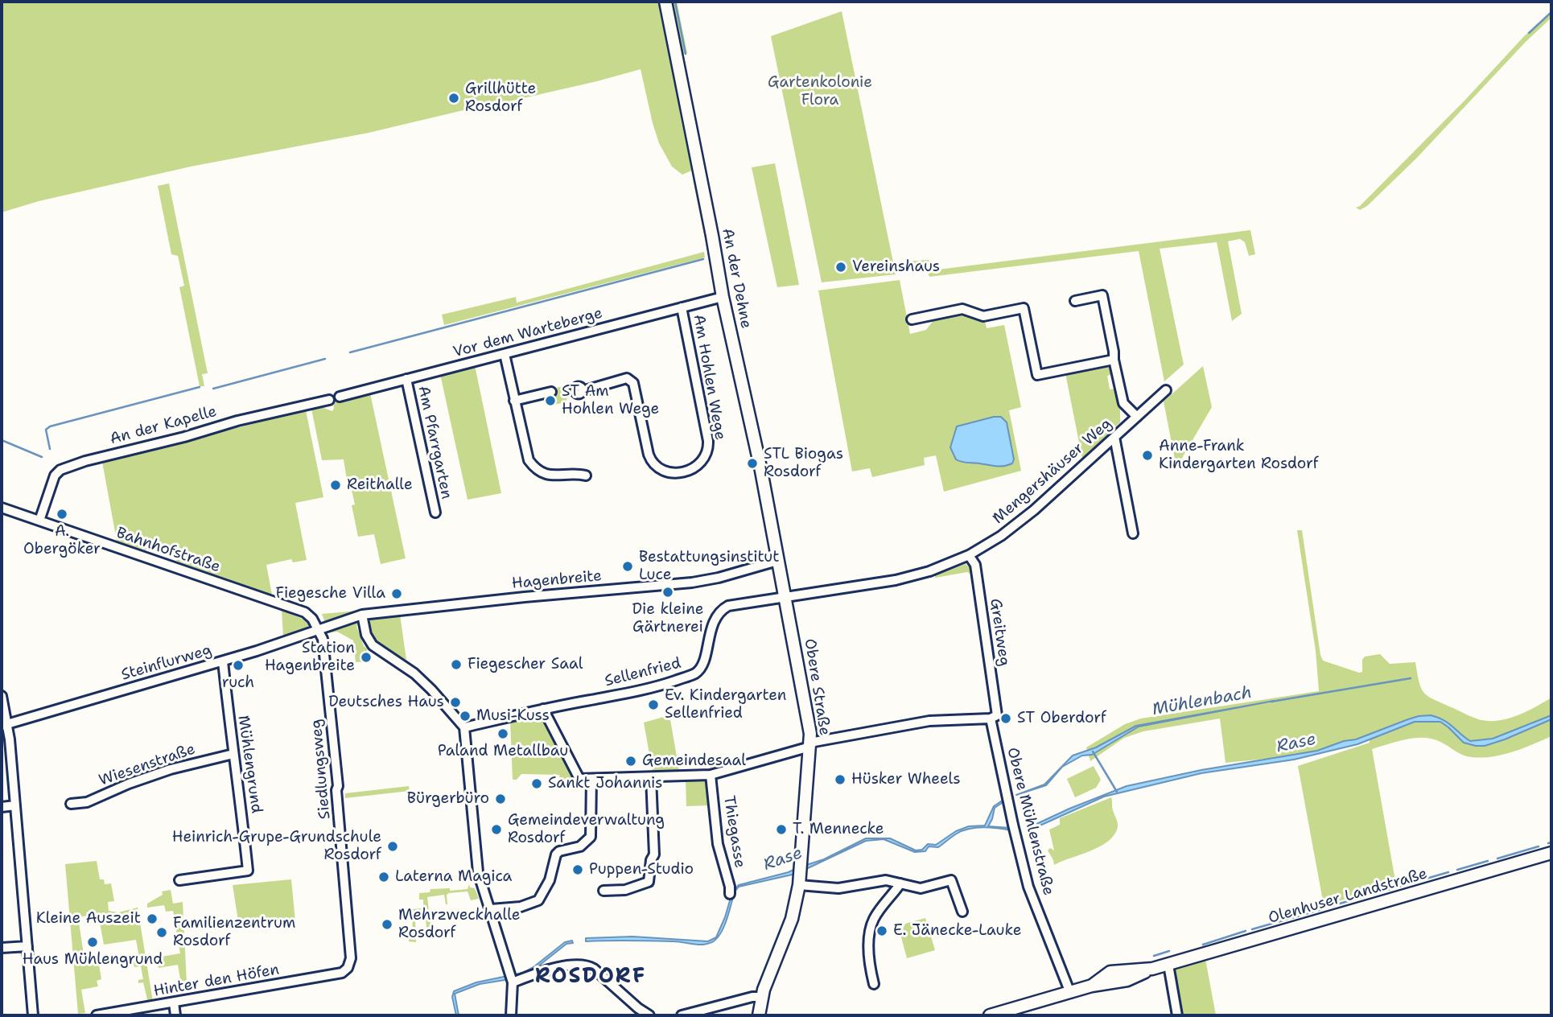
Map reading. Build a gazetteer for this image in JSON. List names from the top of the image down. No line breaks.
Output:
{"streets":{"street":["An der Dehne","Vor dem Warteberge","Am Hohlen Wege","An der Kapelle","Am Pfarrgarten","Mengershäuser Weg","Bahnhofstraße","Hagenbreite","Greitweg","Steinflurweg","Sellenfried","Obere Straße","Mühlengrund","Wiesenstraße","Siedlungsweg","Obere Mühlenstraße","Thiegasse","Olenhuser Landstraße","Hinter den Höfen"]},"crossings":[["An der Dehne","Vor dem Warteberge"],["An der Dehne","Hagenbreite"],["An der Dehne","Obere Straße"],["Vor dem Warteberge","Am Hohlen Wege"],["Vor dem Warteberge","Am Pfarrgarten"],["An der Kapelle","Bahnhofstraße"],["Mengershäuser Weg","Greitweg"],["Mengershäuser Weg","Sellenfried"],["Mengershäuser Weg","Obere Straße"],["Bahnhofstraße","Steinflurweg"],["Bahnhofstraße","Siedlungsweg"],["Hagenbreite","Steinflurweg"],["Hagenbreite","Obere Straße"],["Greitweg","Obere Mühlenstraße"],["Steinflurweg","Mühlengrund"],["Steinflurweg","Siedlungsweg"],["Sellenfried","Obere Straße"],["Mühlengrund","Wiesenstraße"],["Siedlungsweg","Hinter den Höfen"],["Obere Mühlenstraße","Olenhuser Landstraße"]],"districts":["ROSDORF"],"water":["Mühlenbach","Rase"],"parks":["Gartenkolonie Flora"],"places":["Grillhütte Rosdorf","Vereinshaus","ST Am Hohlen Wege","Anne-Frank Kindergarten Rosdorf","STL Biogas Rosdorf","Reithalle","A. Obergöker","Bestattungsinstitut Luce","Die kleine Gärtnerei","Fiegesche Villa","Station Hagenbreite","Fiegescher Saal","ruch","Deutsches Haus","Ev. Kindergarten Sellenfried","Musi-Kuss","ST Oberdorf","Paland Metallbau","Gemeindesaal","Hüsker Wheels","Sankt Johannis","Bürgerbüro","Gemeindeverwaltung Rosdorf","T. Mennecke","Heinrich-Grupe-Grundschule Rosdorf","Puppen-Studio","Laterna Magica","Kleine Auszeit","Mehrzweckhalle Rosdorf","E. Jänecke-Lauke","Familienzentrum Rosdorf","Haus Mühlengrund"]}
